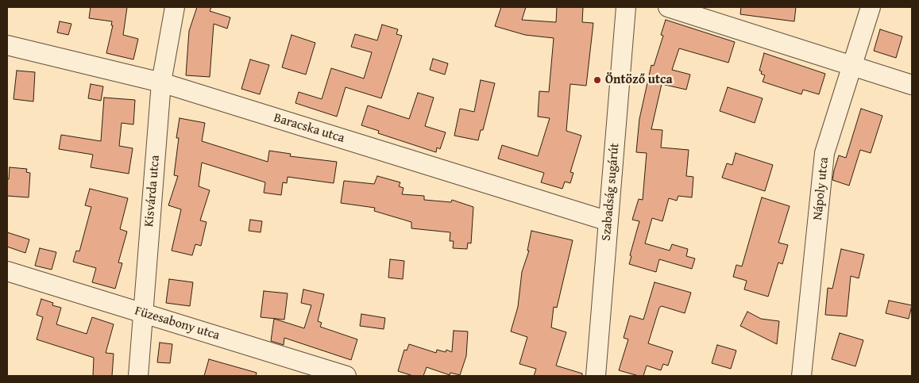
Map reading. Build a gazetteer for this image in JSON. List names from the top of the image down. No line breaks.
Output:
{"streets":{"street":["Baracska utca","Nápoly utca","Kisvárda utca","Szabadság sugárút","Füzesabony utca"]},"crossings":[["Baracska utca","Kisvárda utca"],["Baracska utca","Szabadság sugárút"],["Kisvárda utca","Füzesabony utca"]],"places":["Öntöző utca"]}
